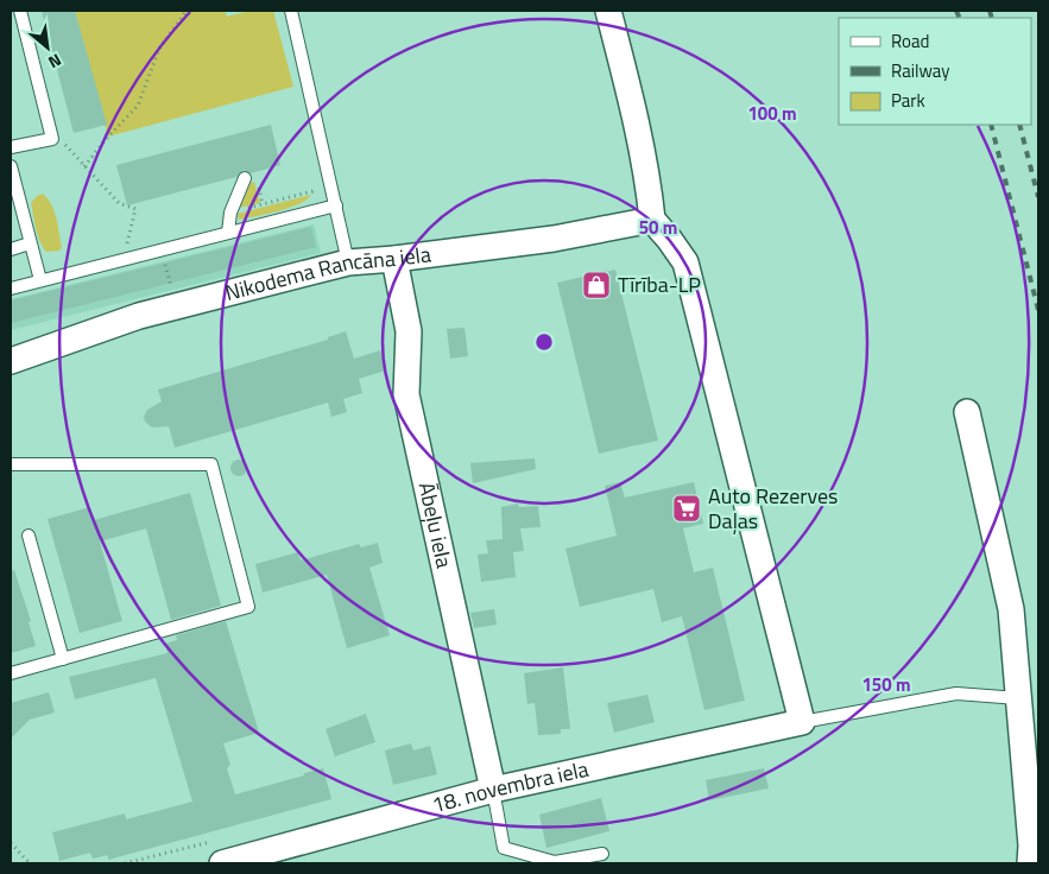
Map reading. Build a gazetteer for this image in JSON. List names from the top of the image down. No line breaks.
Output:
{"streets":{"street":["Nikodema Rancāna iela","Ābeļu iela","18. novembra iela"]},"crossings":[["Nikodema Rancāna iela","Ābeļu iela"],["Ābeļu iela","18. novembra iela"]],"places":{"shop":["Tīrība-LP"],"supermarket":["Auto Rezerves Daļas"]},"legend":["Road","Railway","Park"],"north":"bottom right","rings":["100 m","50 m","150 m"]}
